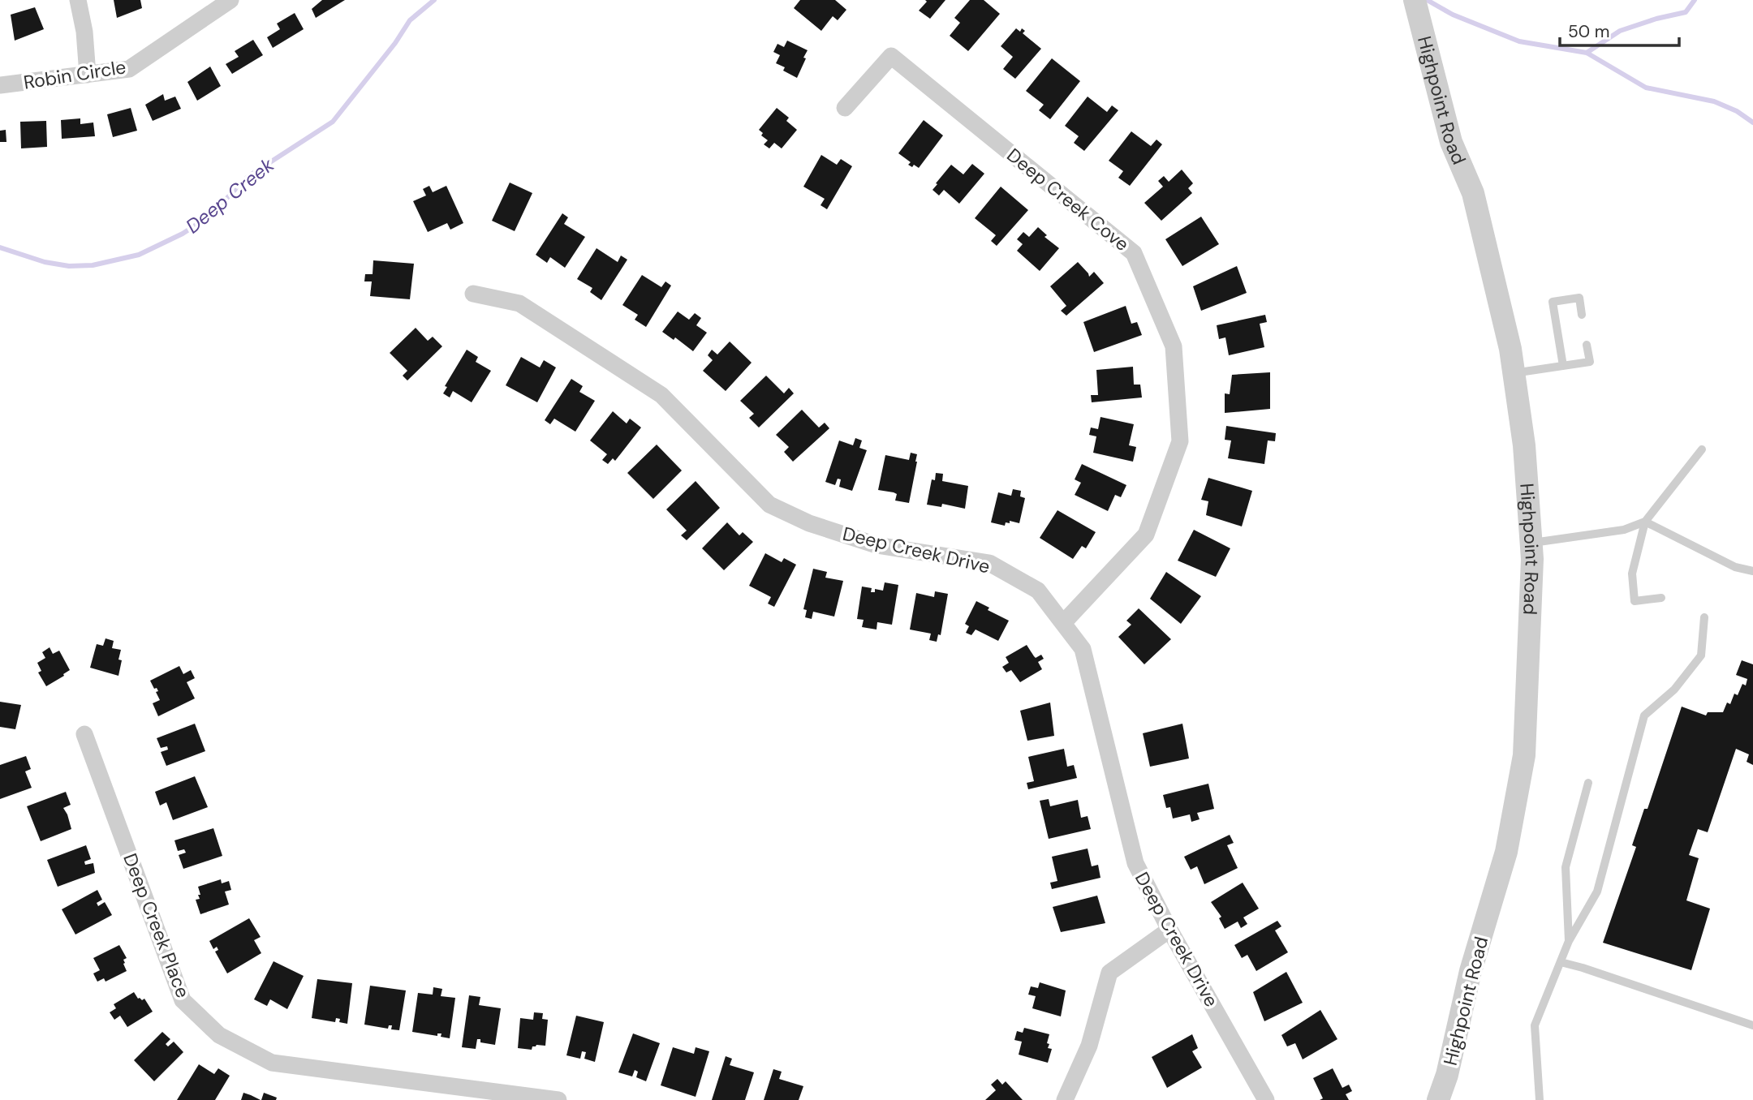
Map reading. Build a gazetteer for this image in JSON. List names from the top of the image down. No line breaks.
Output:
{"streets":{"street":["Robin Circle","Highpoint Road","Deep Creek Cove","Deep Creek Drive","Deep Creek Place"]},"crossings":[["Deep Creek Cove","Deep Creek Drive"]],"water":["Deep Creek"],"scale_bar":"50 m"}
